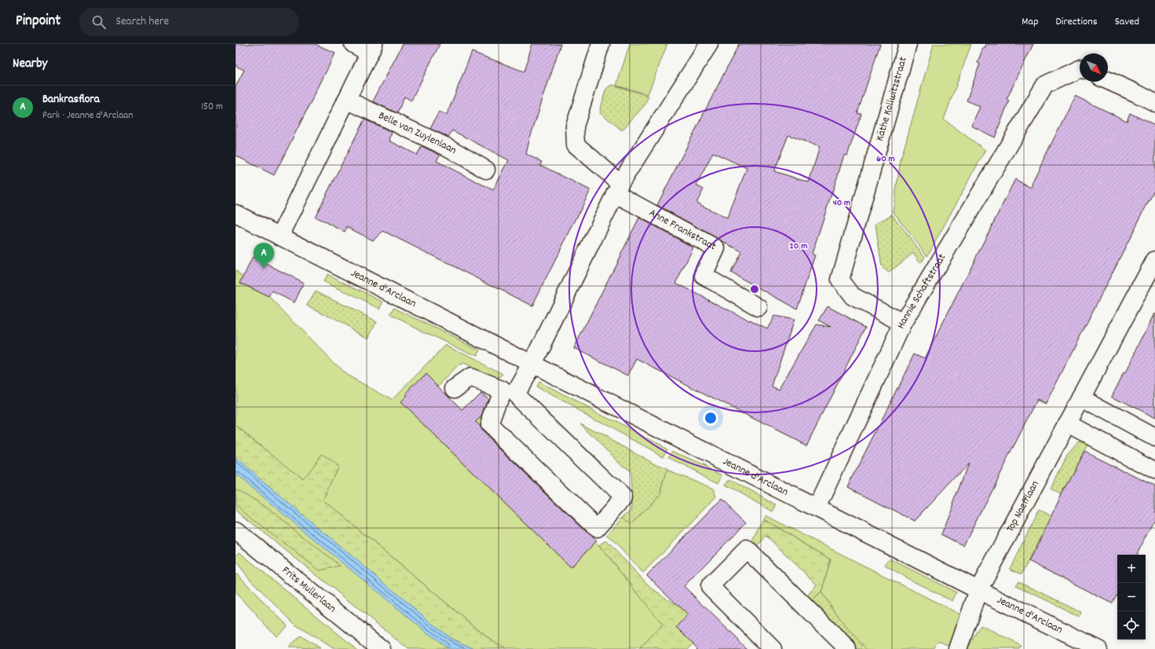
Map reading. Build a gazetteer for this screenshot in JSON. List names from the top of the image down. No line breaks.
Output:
{"streets":{"street":["Käthe Kollwitzstraat","Belle van Zuylenlaan","Anne Frankstraat","Jeanne d'Arclaan","Hannie Schaftstraat","Top Naefflaan","Frits Mullerlaan"]},"crossings":[["Käthe Kollwitzstraat","Hannie Schaftstraat"],["Jeanne d'Arclaan","Hannie Schaftstraat"],["Jeanne d'Arclaan","Top Naefflaan"]],"north":"bottom right","page":{"header":"Pinpoint","search":"Search here","nav":["Map","Directions","Saved"],"heading":"Nearby","list":[{"mark":"A","name":"Bankrasflora","note":"Park · Jeanne d'Arclaan","value":"150 m"}],"pins":"A","map_buttons":["+","−"]},"rings":["60 m","40 m","20 m"]}
